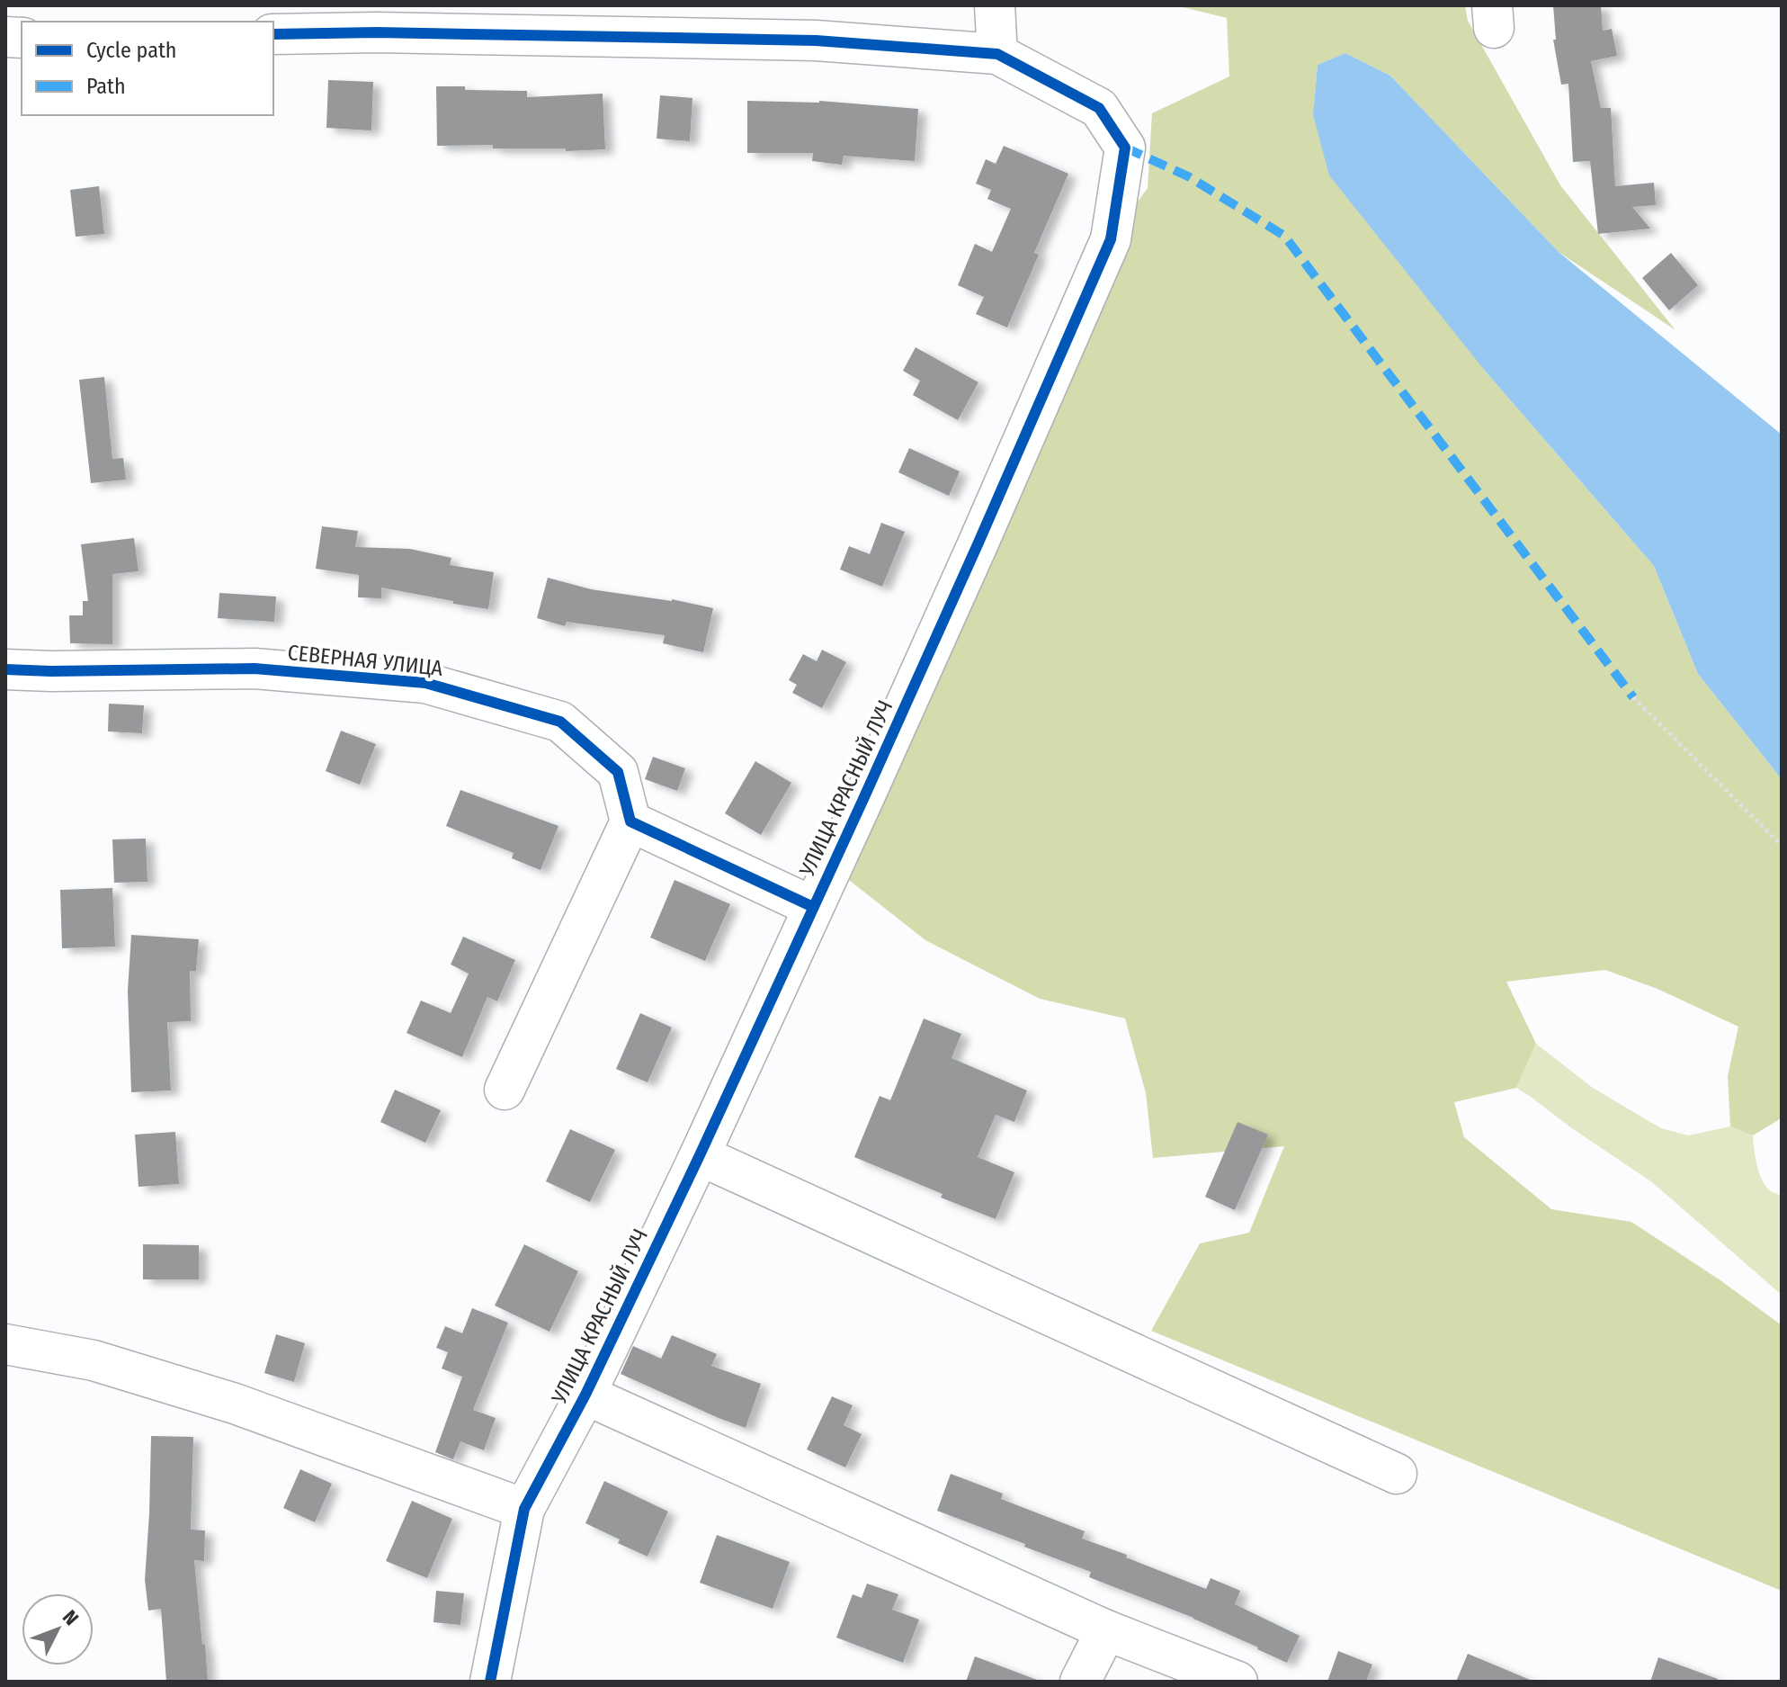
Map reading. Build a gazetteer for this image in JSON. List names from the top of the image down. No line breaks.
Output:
{"streets":{"street":["СЕВЕРНАЯ УЛИЦА","УЛИЦА КРАСНЫЙ ЛУЧ"]},"legend":["Cycle path","Path"],"north":"top right"}
